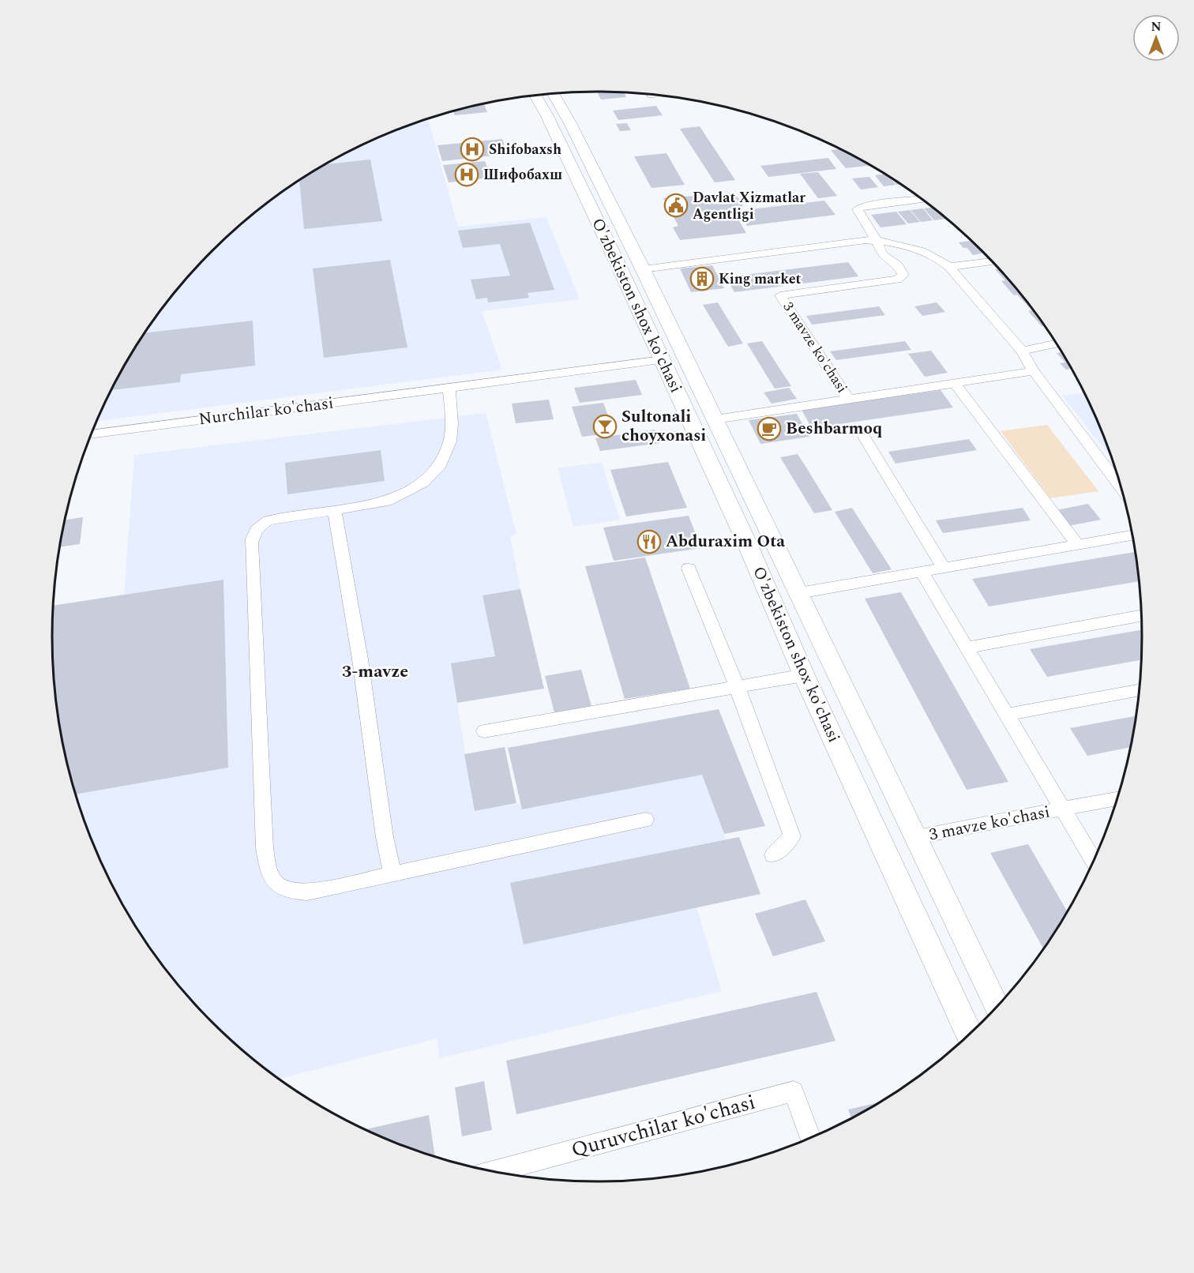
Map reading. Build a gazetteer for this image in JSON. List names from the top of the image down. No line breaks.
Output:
{"streets":{"main road":["O'zbekiston shox ko'chasi"],"street":["3 mavze ko'chasi","Nurchilar ko'chasi","Quruvchilar ko'chasi"]},"crossings":[["O'zbekiston shox ko'chasi","3 mavze ko'chasi"],["O'zbekiston shox ko'chasi","Nurchilar ko'chasi"]],"districts":["3-mavze"],"places":{"hospital":["Shifobaxsh","Шифобахш"],"public building":["Davlat Xizmatlar Agentligi"],"building":["King market"],"bar":["Sultonali choyxonasi"],"cafe":["Beshbarmoq"],"restaurant":["Abduraxim Ota"]},"north":"top"}
